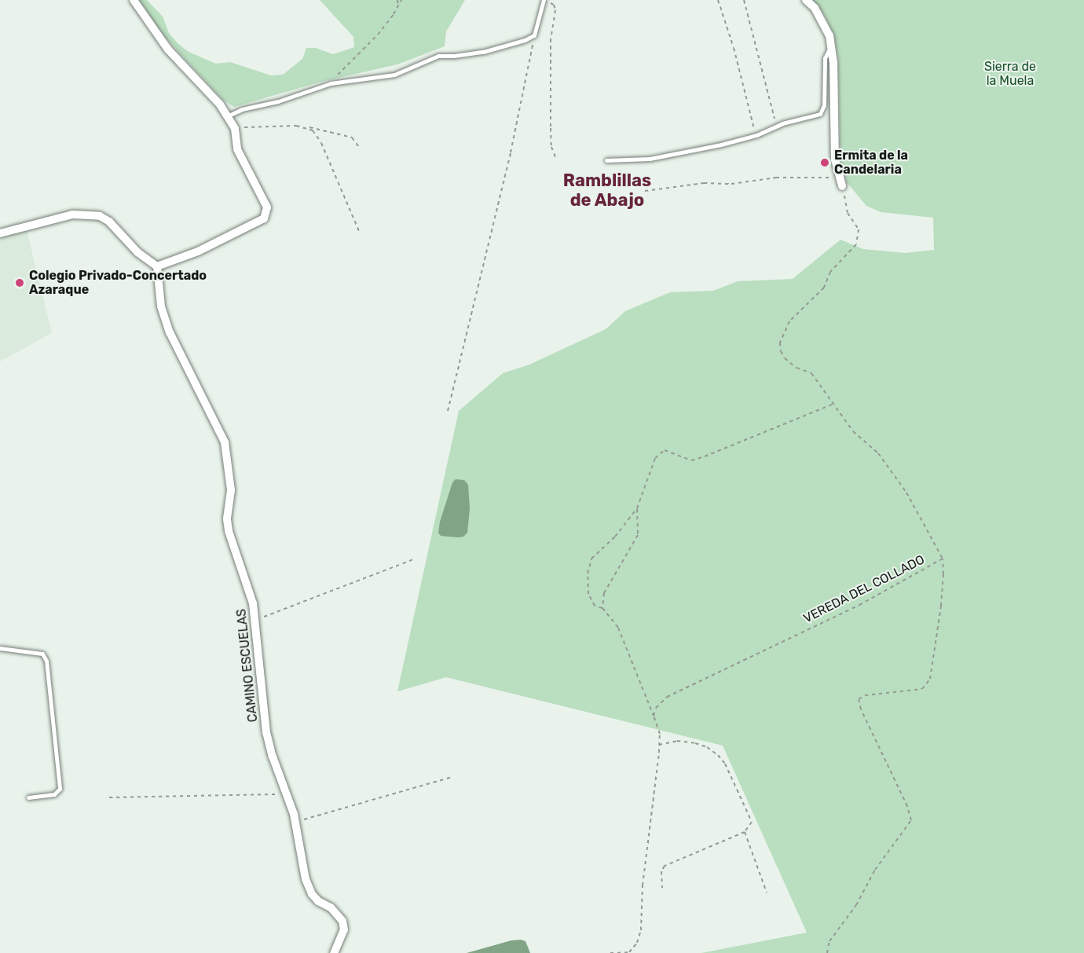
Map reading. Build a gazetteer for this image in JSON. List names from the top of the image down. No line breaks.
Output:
{"streets":{"street":["CAMINO ESCUELAS"],"path":["VEREDA DEL COLLADO"]},"districts":["Ramblillas de Abajo"],"parks":["Sierra de la Muela"],"places":["Ermita de la Candelaria","Colegio Privado-Concertado Azaraque"]}
